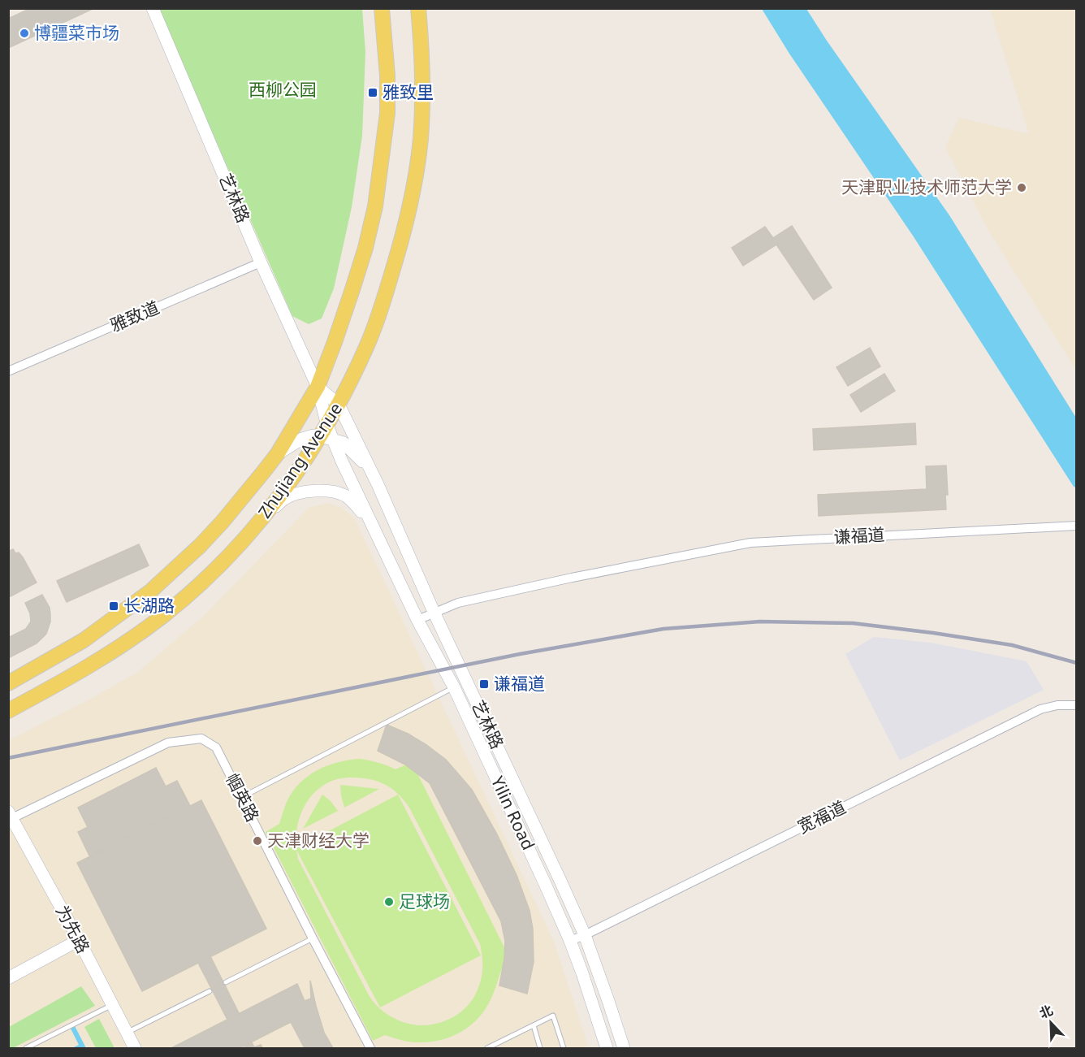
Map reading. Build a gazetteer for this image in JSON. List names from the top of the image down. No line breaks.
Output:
{"streets":{"main road":["Zhujiang Avenue"],"street":["艺林路","雅致道","谦福道","帼英路","Yilin Road","宽福道","为先路"]},"crossings":[["艺林路","雅致道"],["艺林路","Zhujiang Avenue"],["艺林路","谦福道"],["艺林路","Yilin Road"],["艺林路","宽福道"],["Zhujiang Avenue","Yilin Road"],["谦福道","Yilin Road"],["帼英路","为先路"],["Yilin Road","宽福道"]],"parks":["西柳公园"],"places":{"other":["博疆菜市场","天津职业技术师范大学","天津财经大学","足球场"],"transit":["雅致里","长湖路","谦福道"]},"north":"top left"}
